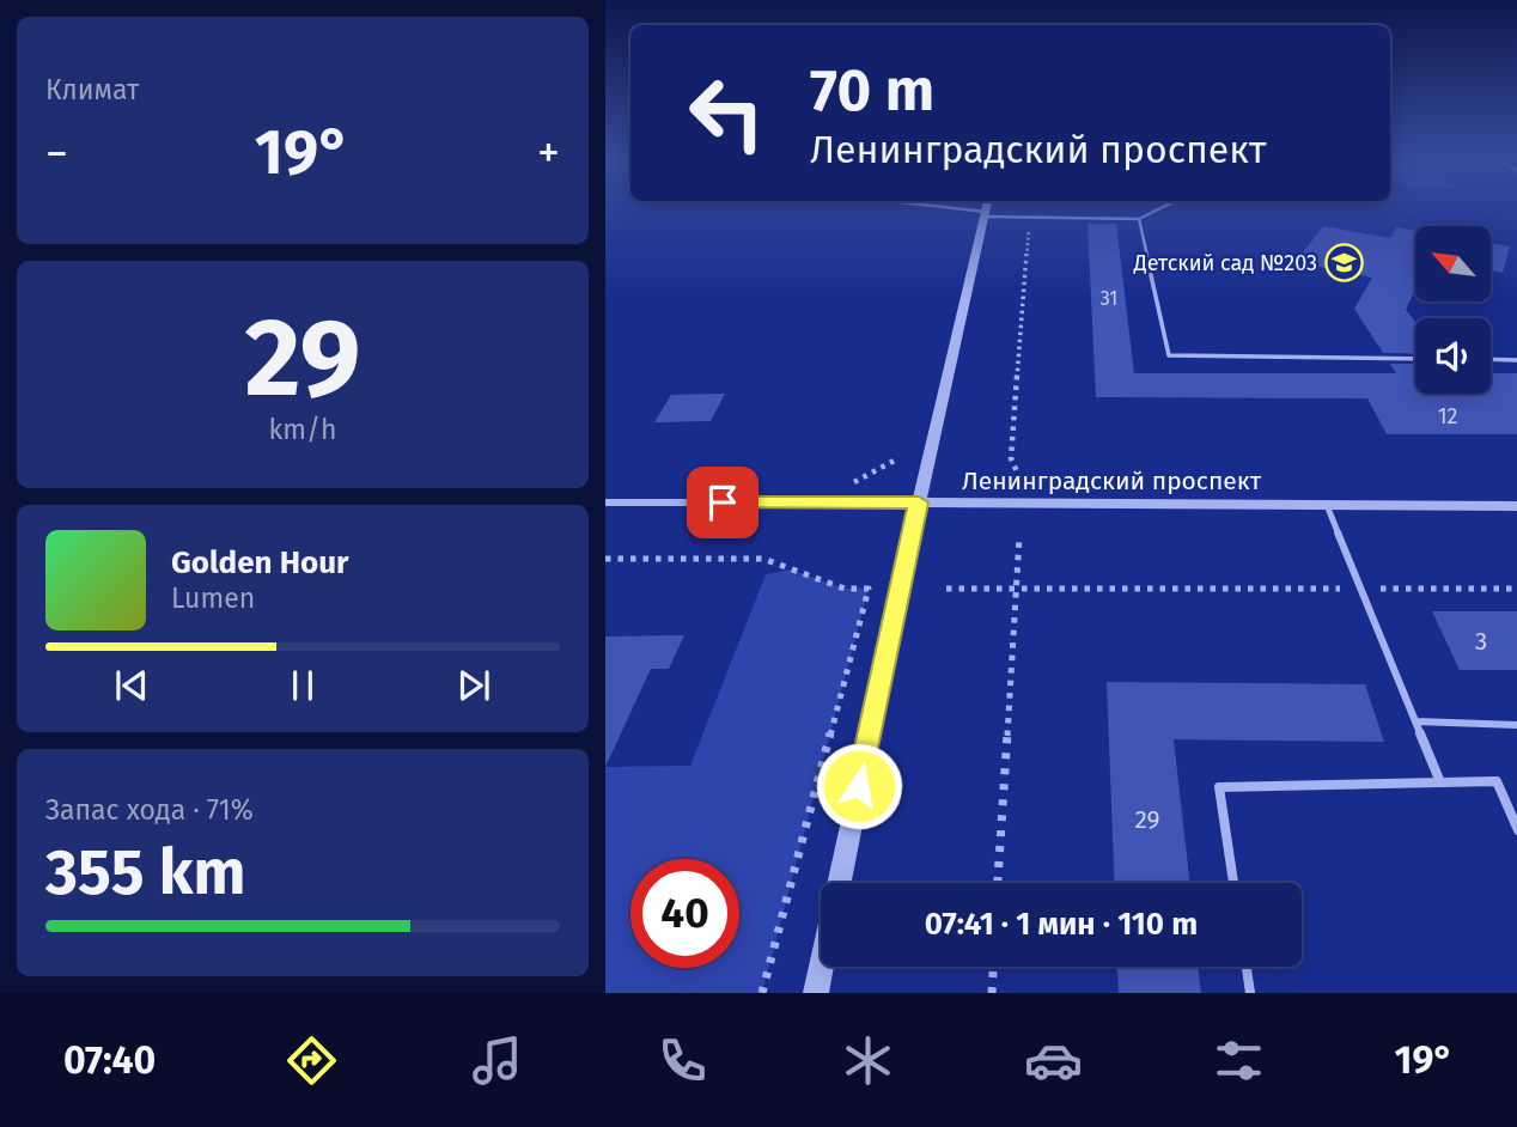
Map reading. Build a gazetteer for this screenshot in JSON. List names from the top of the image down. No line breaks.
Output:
{"streets":{"street":["Ленинградский проспект"]},"places":{"school or university":["Детский сад №203"]},"house_numbers":["31","12","3","29"],"north":"top left","page":{"tile":["Климат",["29","km/h"],["Запас хода · 71%","355 km"]],"turn":["70 m","Ленинградский проспект"],"heat":["−","19°","+"],"song":["Golden Hour","Lumen"],"limit":"40","trip":"07:41 · 1 мин · 110 m","tabs":["07:40","19°"]}}
